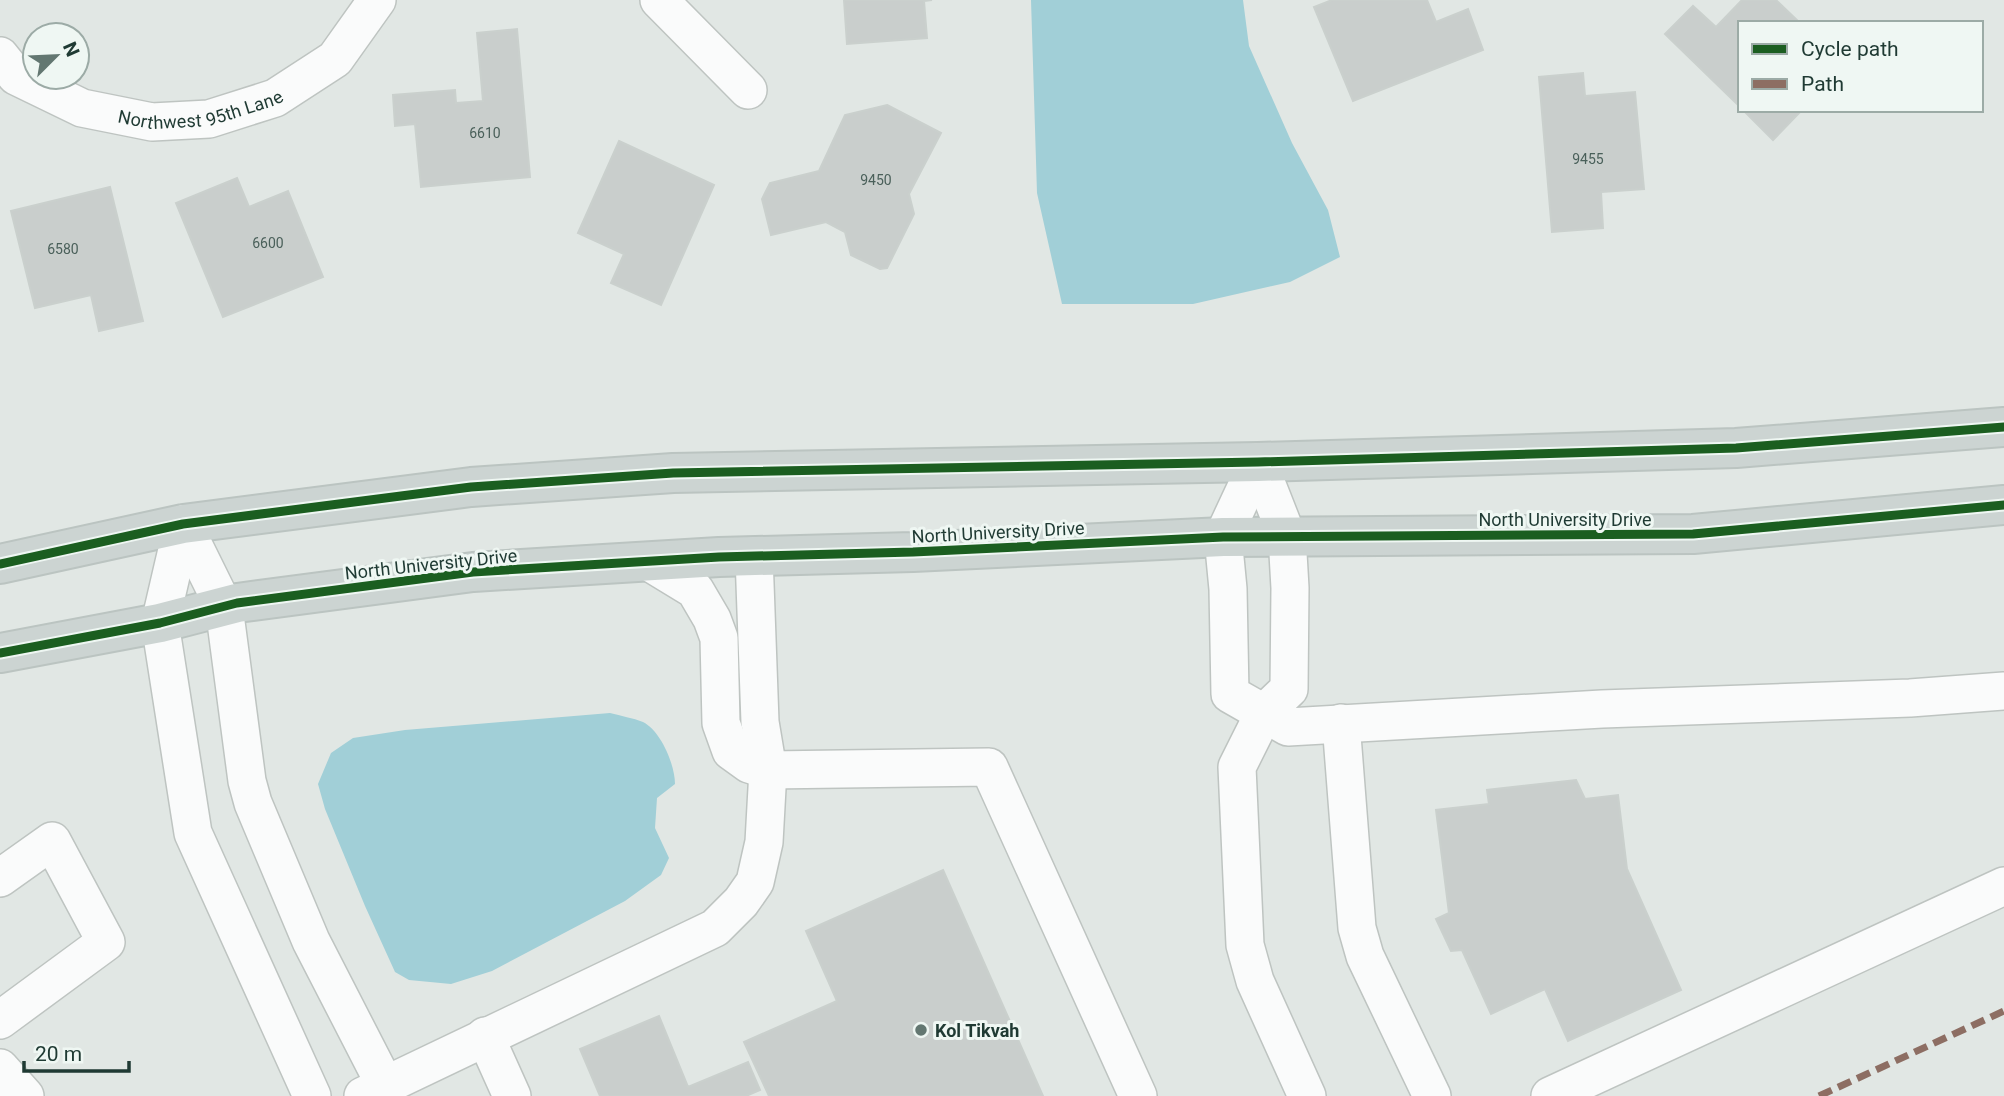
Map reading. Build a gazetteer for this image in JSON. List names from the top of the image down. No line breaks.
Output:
{"streets":{"main road":["North University Drive"],"street":["Northwest 95th Lane"]},"places":["Kol Tikvah"],"house_numbers":["6610","9455","9450","6600","6580"],"legend":["Cycle path","Path"],"scale_bar":"20 m","north":"top right"}
